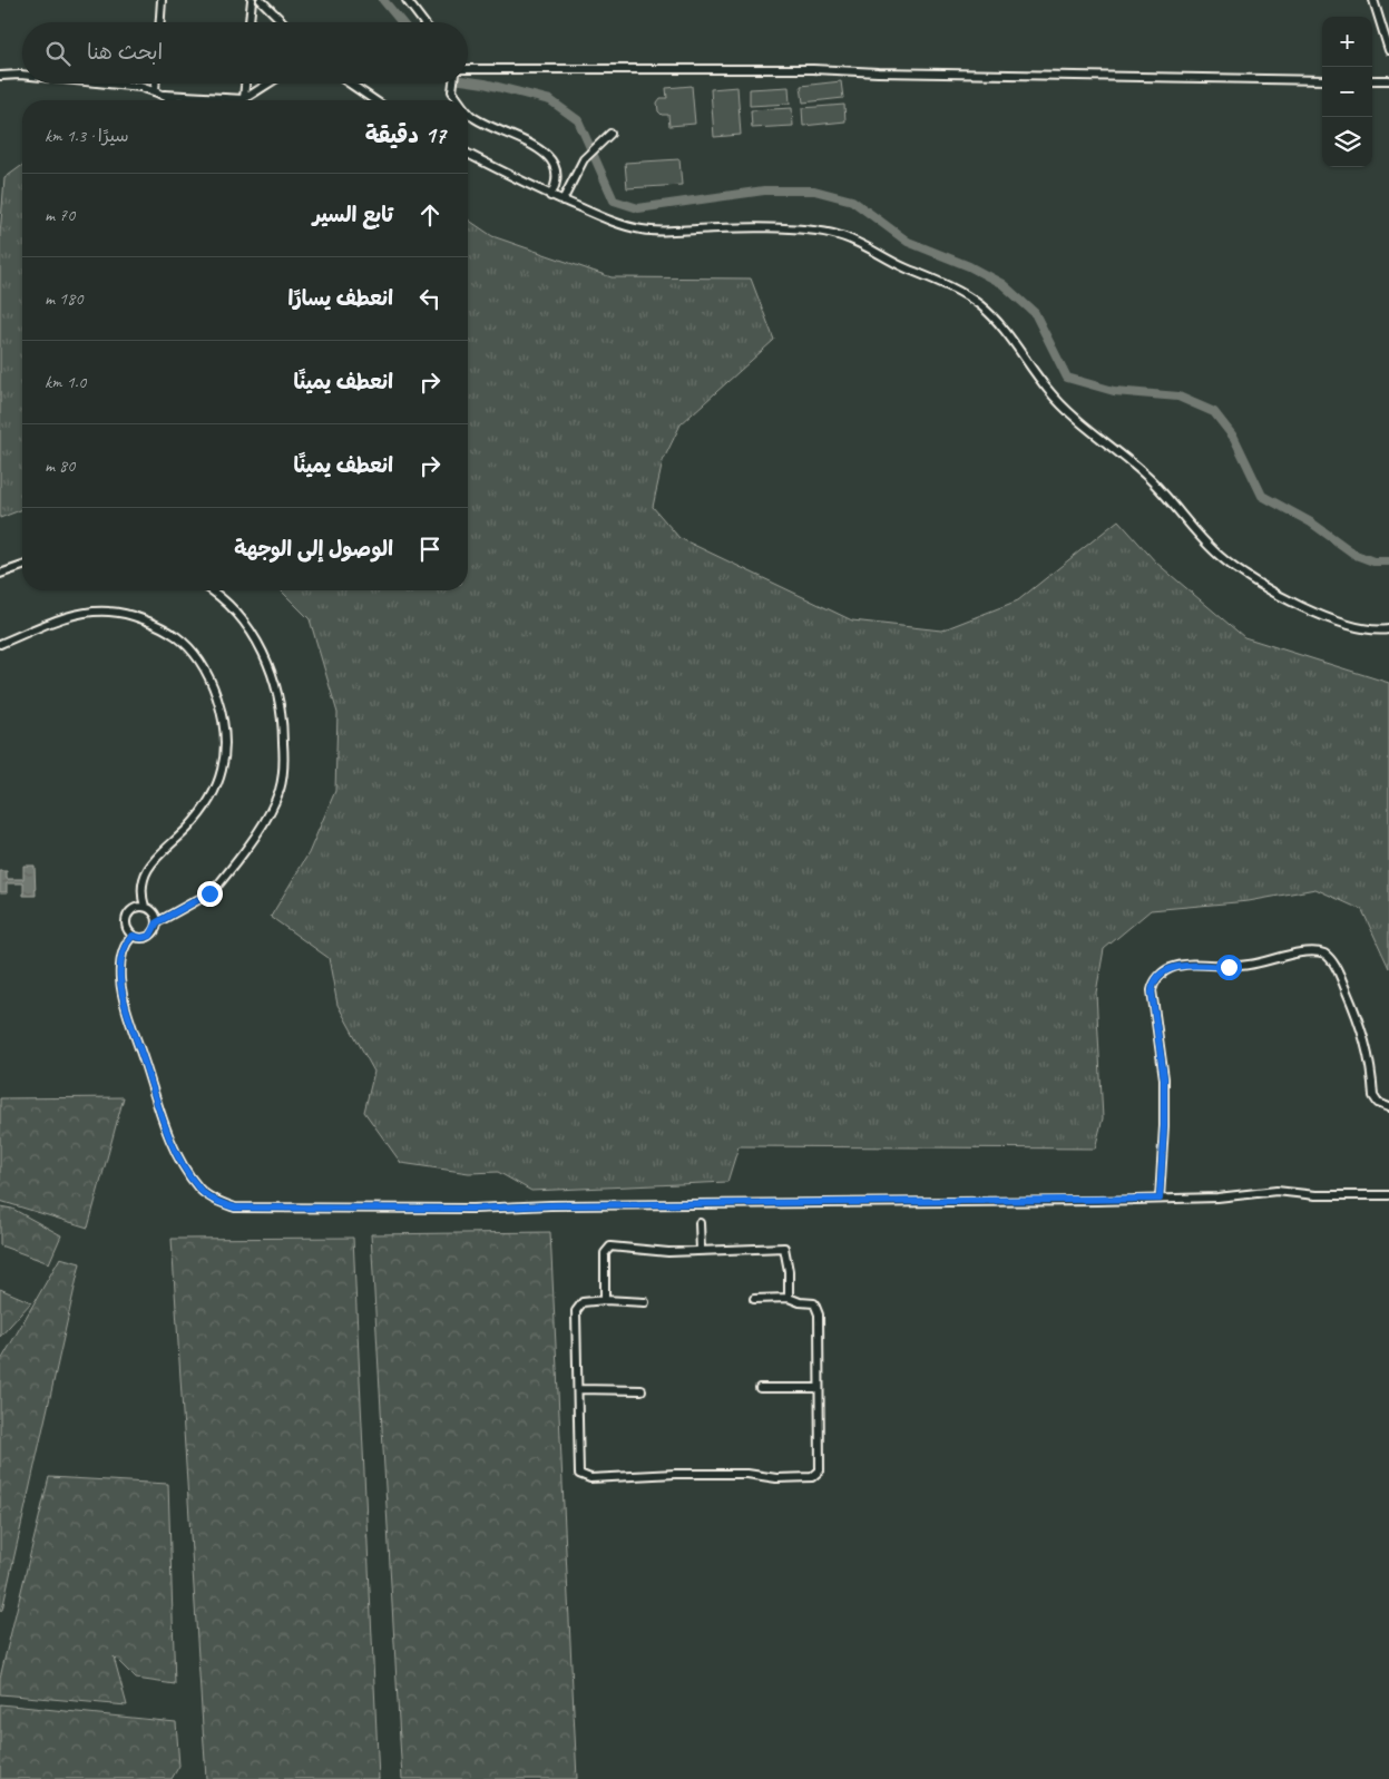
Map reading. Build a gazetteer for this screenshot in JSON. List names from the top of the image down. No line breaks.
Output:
{"page":{"map_buttons":["+","−"],"search":"ابحث هنا","heading":["17 دقيقة","سيرًا · 1.3 km"],"list":[["تابع السير","70 m"],["انعطف يسارًا","180 m"],["انعطف يمينًا","1.0 km"],["انعطف يمينًا","80 m"],"الوصول إلى الوجهة"]}}
